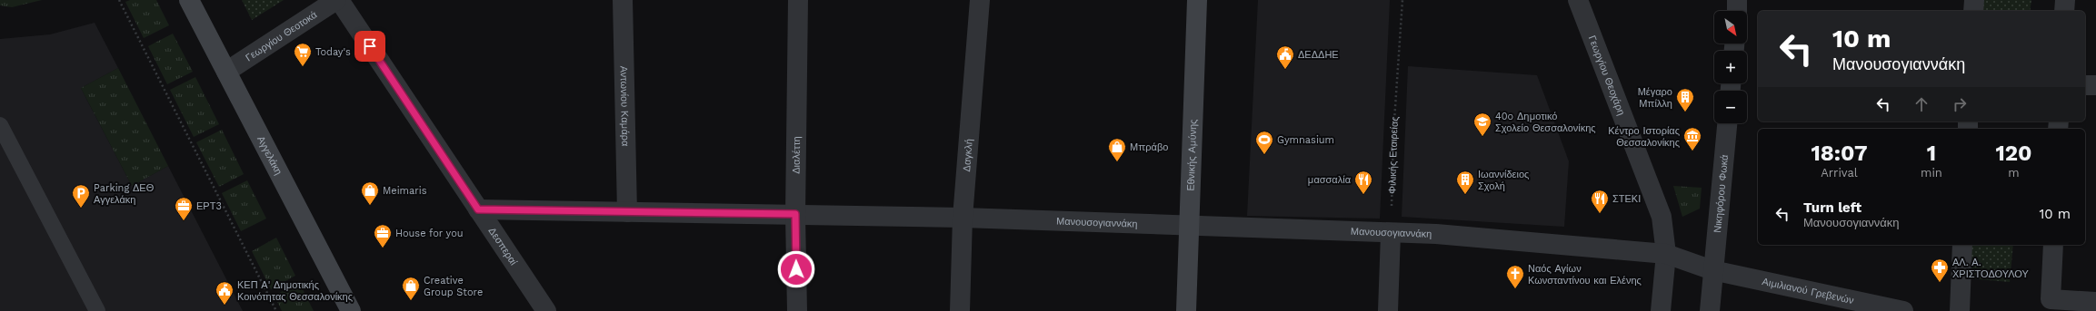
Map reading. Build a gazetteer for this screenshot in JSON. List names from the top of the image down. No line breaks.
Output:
{"streets":{"main road":["Αγγελάκη","Εθνικής Αμύνης"],"street":["Γεωργίου Θεοτοκά","Γεωργίου Θεοχάρη","Αντωνίου Καμάρα","Δαγκλή","Διαλέττη","Νικηφόρου Φωκά","Μανουσογιαννάκη","Δεσπεραί","Αιμιλιανού Γρεβενών"],"path":["Φιλικής Εταιρείας"]},"crossings":[["Γεωργίου Θεοτοκά","Αγγελάκη"],["Γεωργίου Θεοτοκά","Δεσπεραί"],["Γεωργίου Θεοχάρη","Μανουσογιαννάκη"],["Αντωνίου Καμάρα","Μανουσογιαννάκη"],["Δαγκλή","Μανουσογιαννάκη"],["Φιλικής Εταιρείας","Μανουσογιαννάκη"],["Διαλέττη","Μανουσογιαννάκη"],["Εθνικής Αμύνης","Μανουσογιαννάκη"],["Νικηφόρου Φωκά","Μανουσογιαννάκη"],["Νικηφόρου Φωκά","Αιμιλιανού Γρεβενών"],["Μανουσογιαννάκη","Δεσπεραί"],["Μανουσογιαννάκη","Αιμιλιανού Γρεβενών"]],"places":{"supermarket":["Today's"],"public building":["ΔΕΔΔΗΕ","ΚΕΠ Α' Δημοτικής Κοινότητας Θεσσαλονίκης"],"building":["Μέγαρο Μπίλλη","Ιωαννίδειος Σχολή"],"school or university":["40o Δημοτικό Σχολείο Θεσσαλονίκης"],"museum":["Κέντρο Ιστορίας Θεσσαλονίκης"],"sports":["Gymnasium"],"shop":["Μπράβο","Meimaris","Creative Group Store"],"restaurant":["μασσαλία","ΣΤΕΚΙ"],"parking":["Parking ΔΕΘ Αγγελάκη"],"office":["ΕΡΤ3","House for you"],"pharmacy":["ΑΛ. Α. ΧΡΙΣΤΟΔΟΥΛΟΥ"],"church":["Ναός Αγίων Κωνσταντίνου και Ελένης"]},"north":"bottom right","page":{"map_buttons":["+","−"],"turn":["10 m","Μανουσογιαννάκη"],"eta":["18:07","Arrival","1","min","120","m"],"list":[{"name":"Turn left","note":"Μανουσογιαννάκη","value":"10 m"}]}}
